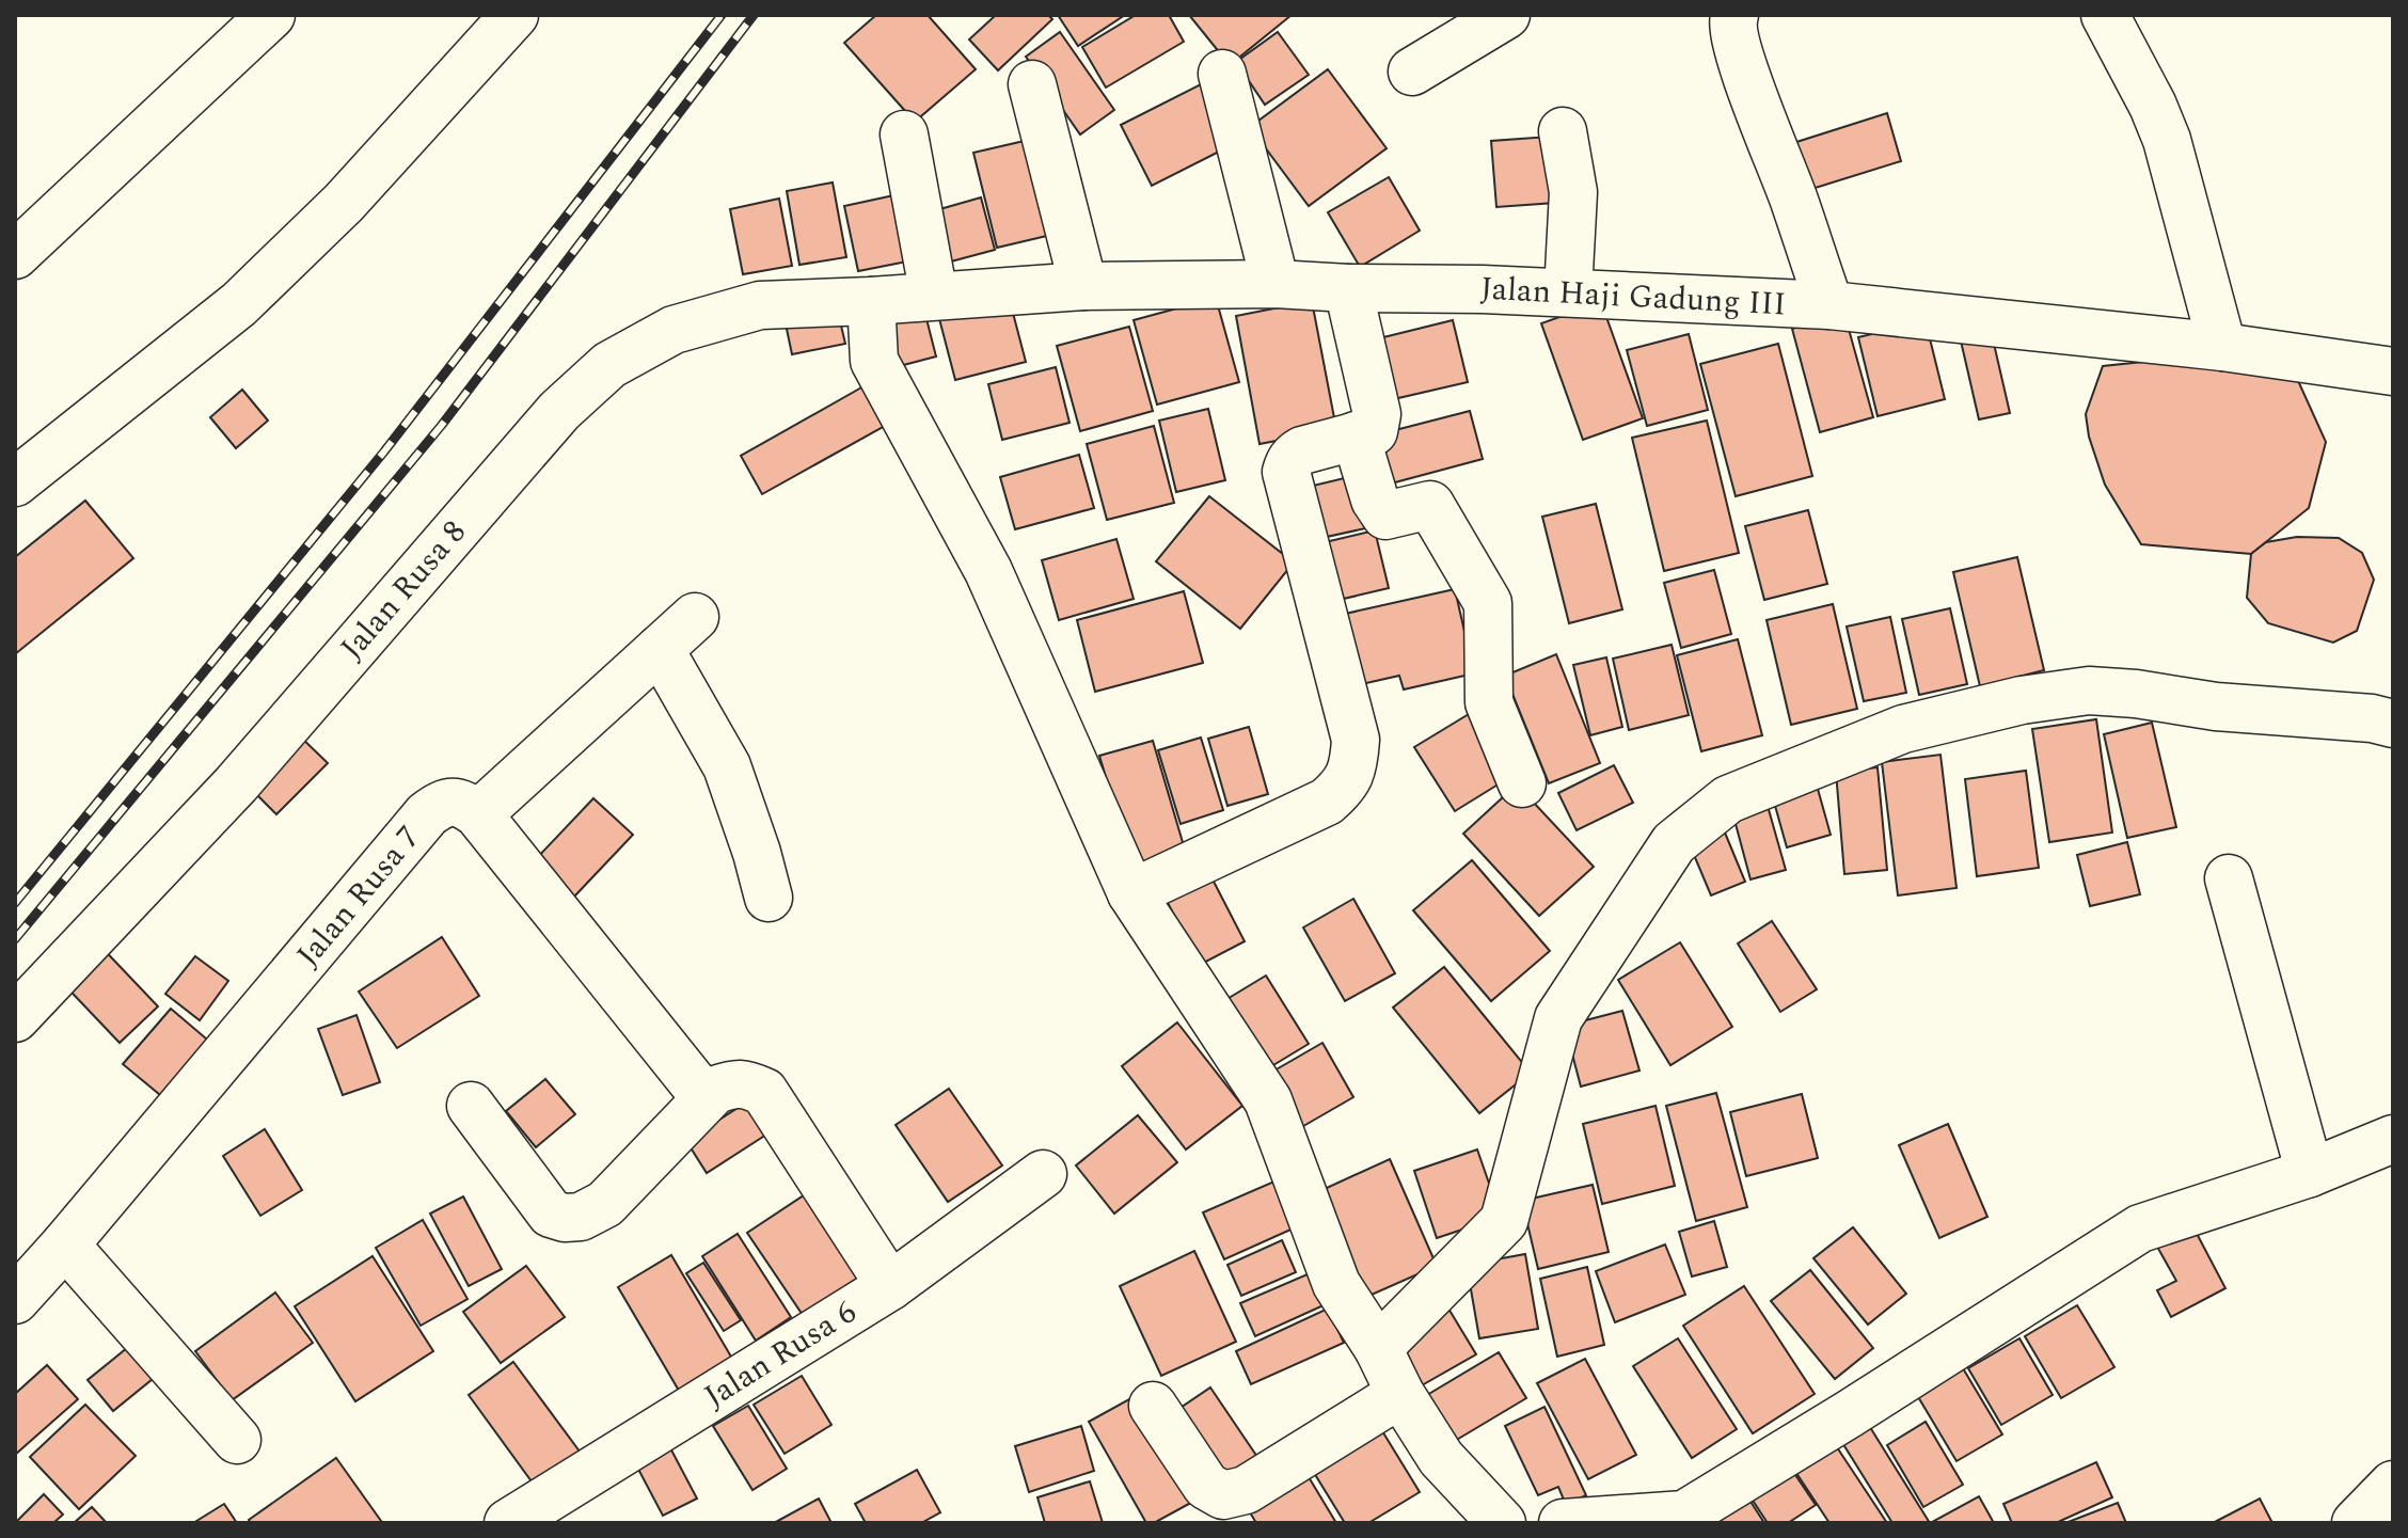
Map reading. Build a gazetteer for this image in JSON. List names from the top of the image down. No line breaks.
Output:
{"streets":{"main road":["Jalan Haji Gadung III","Jalan Rusa 8","Jalan Rusa 7","Jalan Rusa 6"]},"crossings":[["Jalan Haji Gadung III","Jalan Rusa 8"]]}
